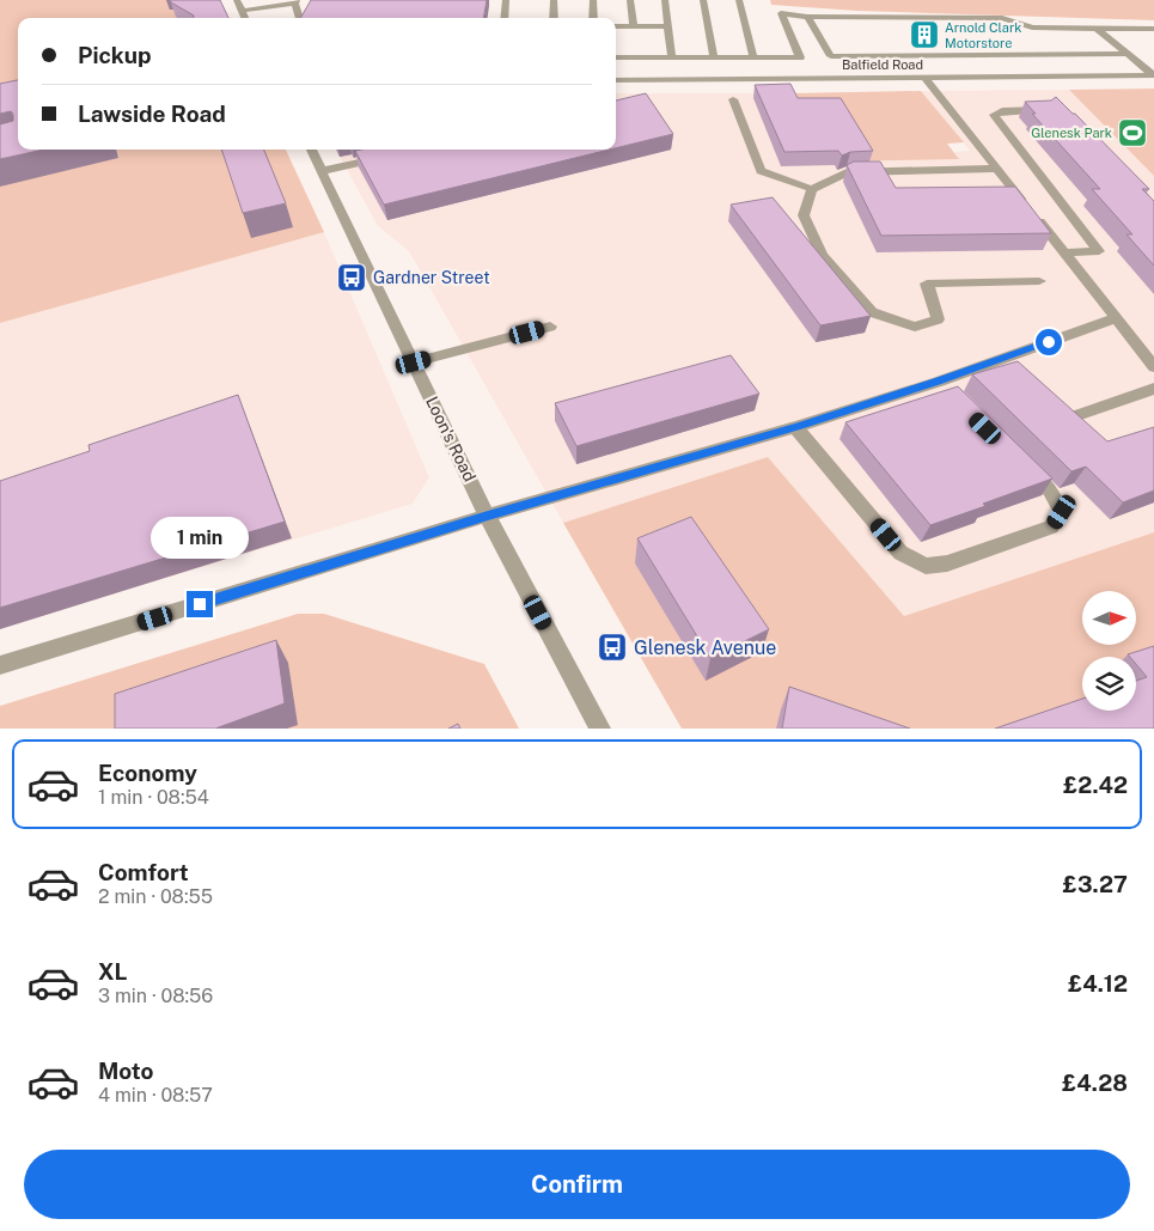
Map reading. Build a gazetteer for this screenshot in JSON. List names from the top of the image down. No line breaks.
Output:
{"streets":{"street":["Balfield Road","Loon's Road"]},"places":{"building":["Arnold Clark Motorstore"],"sports":["Glenesk Park"],"bus stop":["Gardner Street","Glenesk Avenue"]},"north":"right","page":{"banner":["Pickup","Lawside Road"],"bubble":"1 min","list":[{"name":"Economy","note":"1 min · 08:54","value":"£2.42"},{"name":"Comfort","note":"2 min · 08:55","value":"£3.27"},{"name":"XL","note":"3 min · 08:56","value":"£4.12"},{"name":"Moto","note":"4 min · 08:57","value":"£4.28"}],"buttons":"Confirm"}}
